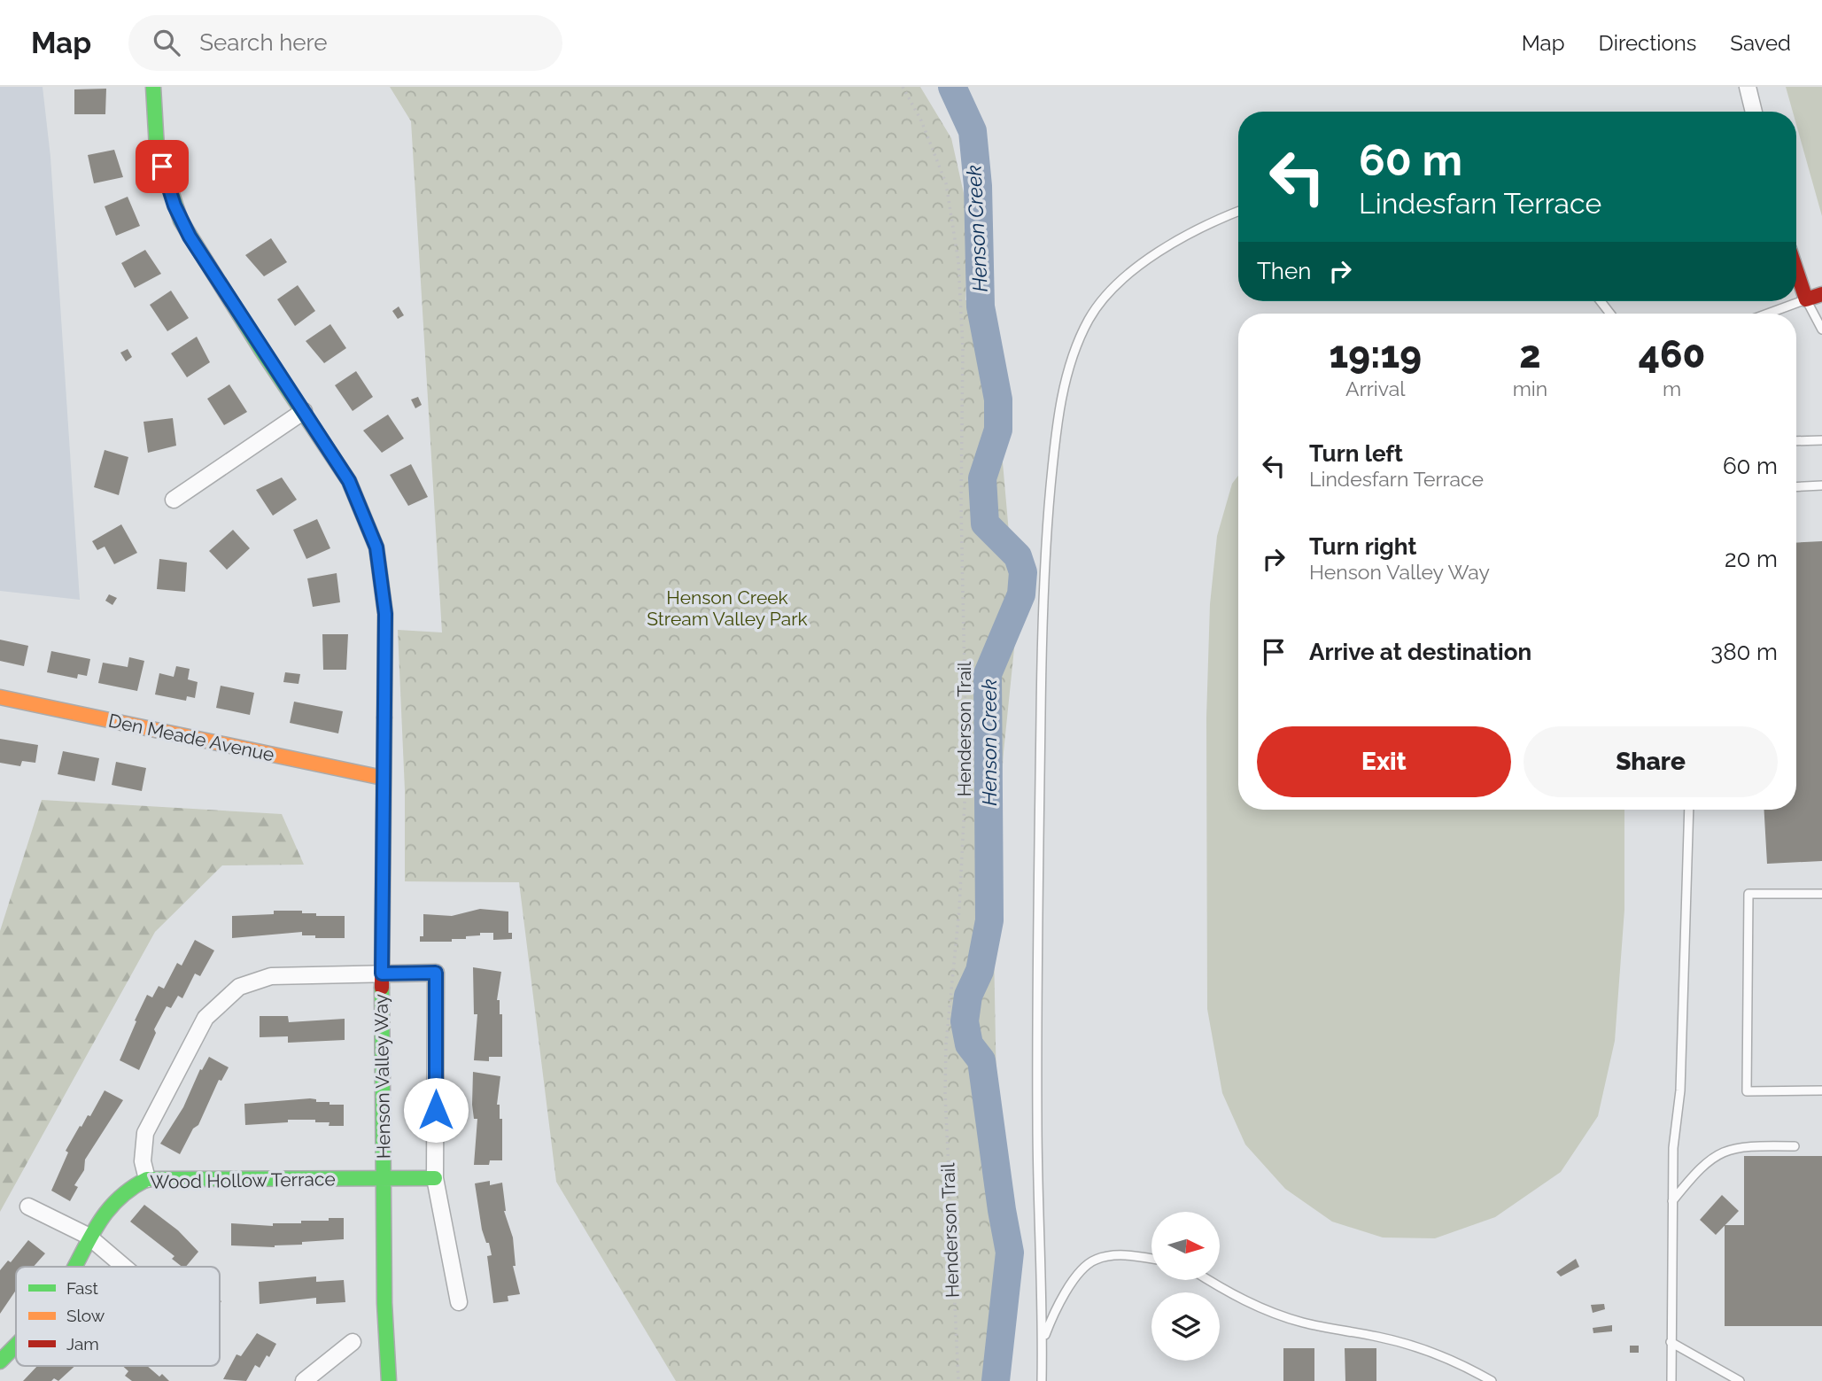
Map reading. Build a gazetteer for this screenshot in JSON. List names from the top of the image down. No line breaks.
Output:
{"streets":{"street":["Den Meade Avenue","Henson Valley Way","Wood Hollow Terrace"],"path":["Henderson Trail"]},"crossings":[["Den Meade Avenue","Henson Valley Way"],["Henson Valley Way","Wood Hollow Terrace"]],"water":["Henson Creek"],"parks":["Henson Creek Stream Valley Park"],"legend":["Fast","Slow","Jam"],"north":"right","page":{"header":"Map","search":"Search here","nav":["Map","Directions","Saved"],"turn":["60 m","Lindesfarn Terrace"],"then":"Then","eta":["19:19","Arrival","2","min","460","m"],"list":[{"name":"Turn left","note":"Lindesfarn Terrace","value":"60 m"},{"name":"Turn right","note":"Henson Valley Way","value":"20 m"},{"name":"Arrive at destination","value":"380 m"}],"buttons":["Exit","Share"]}}
